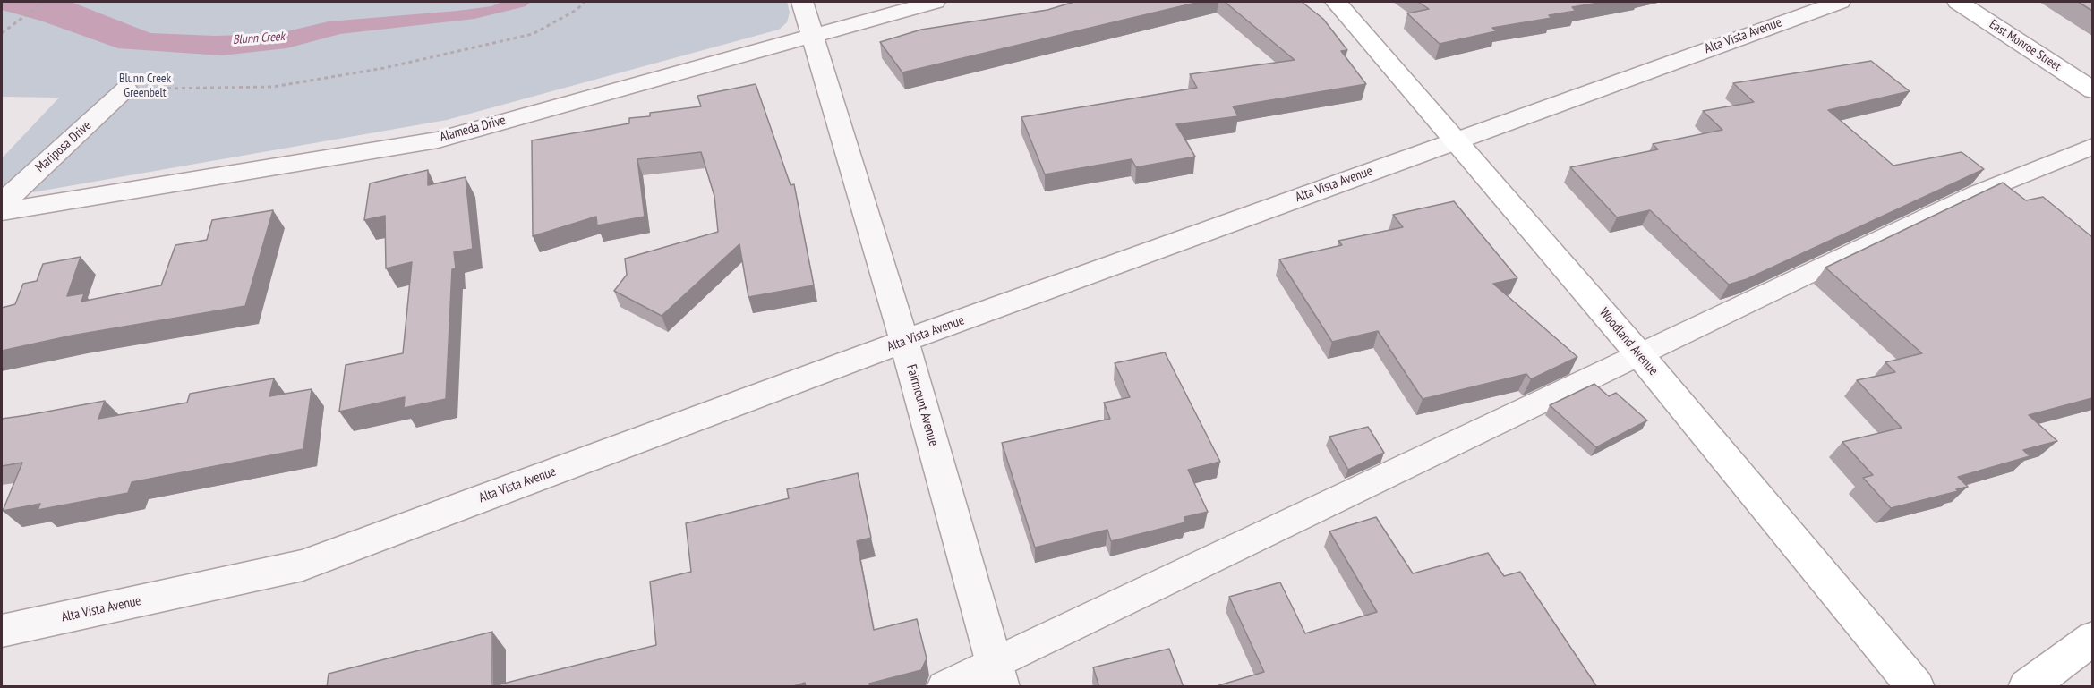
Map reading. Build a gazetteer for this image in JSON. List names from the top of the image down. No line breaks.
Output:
{"streets":{"street":["Alta Vista Avenue","East Monroe Street","Alameda Drive","Mariposa Drive","Woodland Avenue","Fairmount Avenue"]},"crossings":[["Alta Vista Avenue","Woodland Avenue"],["Alta Vista Avenue","Fairmount Avenue"],["Alameda Drive","Fairmount Avenue"]],"water":["Blunn Creek"],"parks":["Blunn Creek Greenbelt"]}
